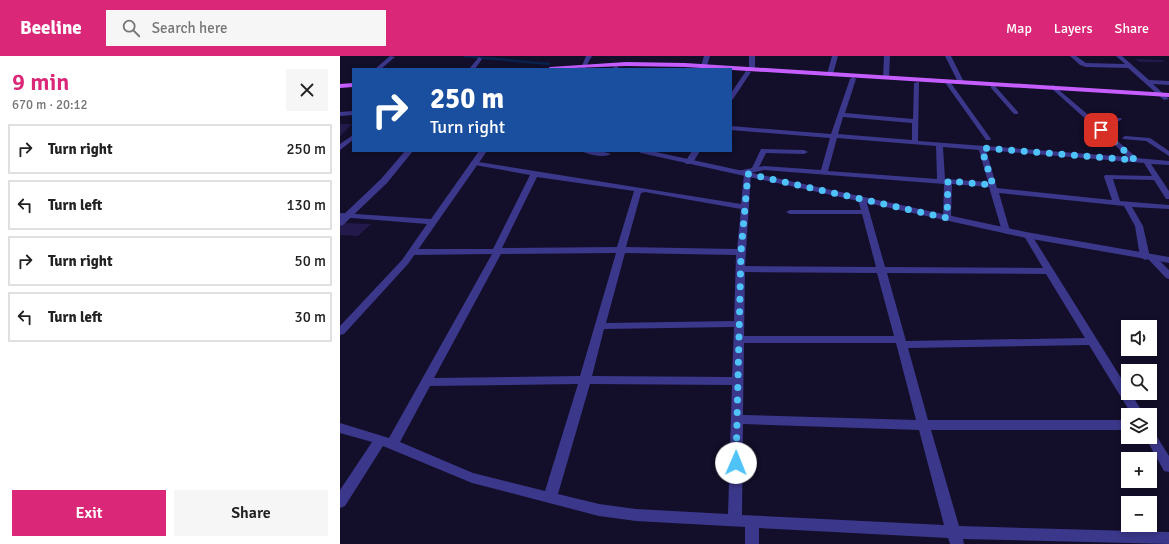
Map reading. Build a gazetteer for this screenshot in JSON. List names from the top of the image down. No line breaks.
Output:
{"page":{"header":"Beeline","search":"Search here","nav":["Map","Layers","Share"],"heading":["9 min","670 m · 20:12"],"turn":["250 m","Turn right"],"list":[{"name":"Turn right","value":"250 m"},{"name":"Turn left","value":"130 m"},{"name":"Turn right","value":"50 m"},{"name":"Turn left","value":"30 m"}],"map_buttons":["+","−"],"buttons":["Exit","Share"]}}
